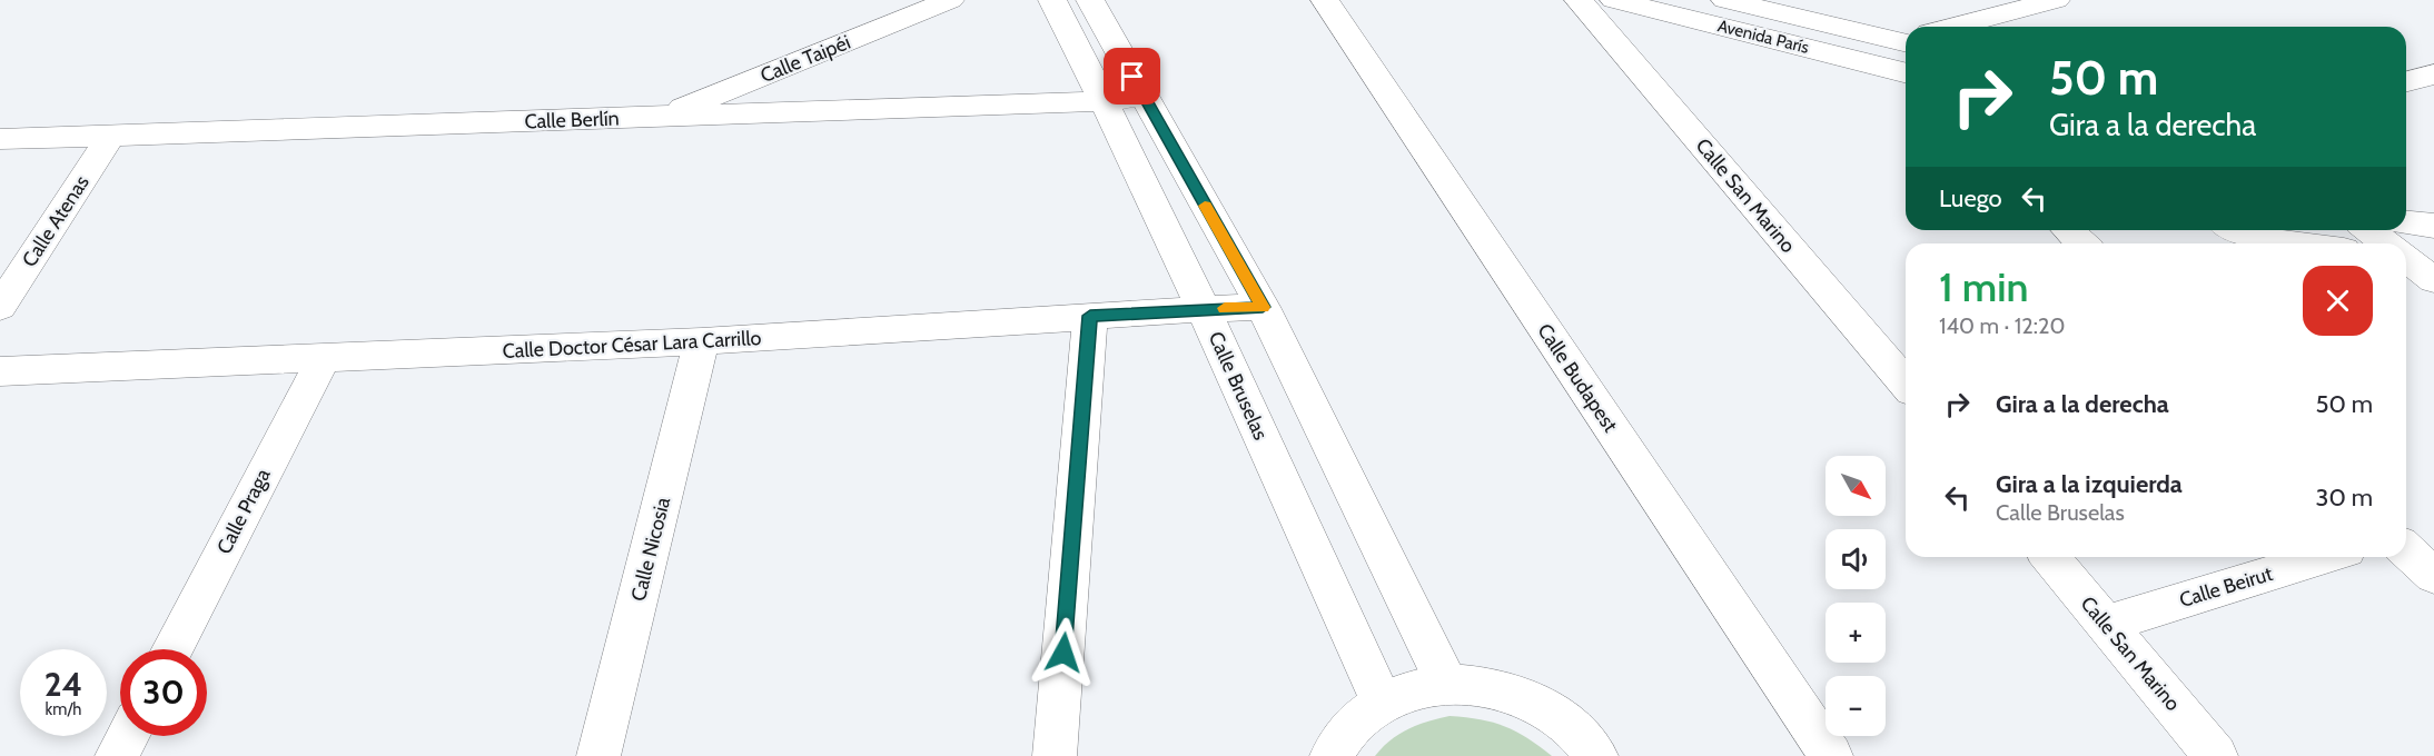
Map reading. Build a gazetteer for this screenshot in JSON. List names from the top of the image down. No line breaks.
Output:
{"streets":{"street":["Avenida París","Calle Taipéi","Calle Berlín","Calle San Marino","Calle Atenas","Calle Doctor César Lara Carrillo","Calle Budapest","Calle Bruselas","Calle Praga","Calle Nicosia","Calle Beirut"]},"crossings":[["Calle Taipéi","Calle Berlín"],["Calle Berlín","Calle Atenas"],["Calle Berlín","Calle Bruselas"],["Calle San Marino","Calle Beirut"],["Calle Doctor César Lara Carrillo","Calle Bruselas"],["Calle Doctor César Lara Carrillo","Calle Praga"],["Calle Doctor César Lara Carrillo","Calle Nicosia"]],"north":"bottom right","page":{"turn":["50 m","Gira a la derecha"],"then":"Luego","heading":["1 min","140 m · 12:20"],"list":[{"name":"Gira a la derecha","value":"50 m"},{"name":"Gira a la izquierda","note":"Calle Bruselas","value":"30 m"}],"map_buttons":["+","−"],"speed":"24 km/h","limit":"30"}}
